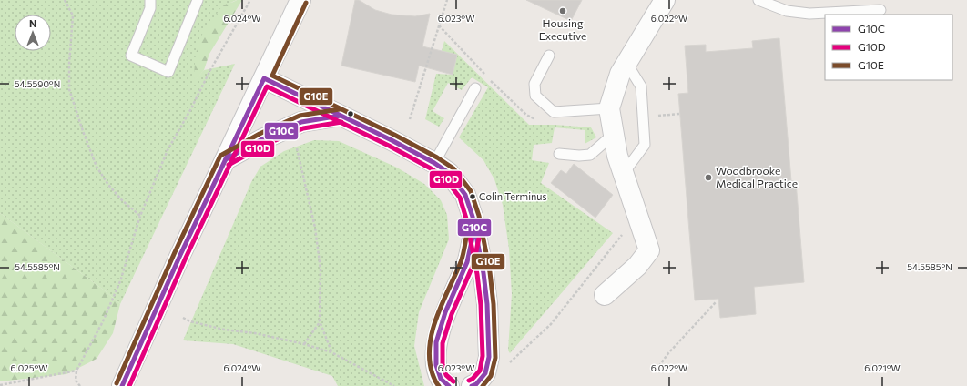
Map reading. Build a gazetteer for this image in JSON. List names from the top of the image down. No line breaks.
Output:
{"places":["Housing Executive","Woodbrooke Medical Practice","Colin Terminus"],"lines":["transit line G10E","transit line G10C","transit line G10D"],"legend":["G10C","G10D","G10E"],"north":"top","coordinates":["6.024°W","6.023°W","6.022°W","54.5590°N","54.5585°N","6.025°W","6.021°W"]}
